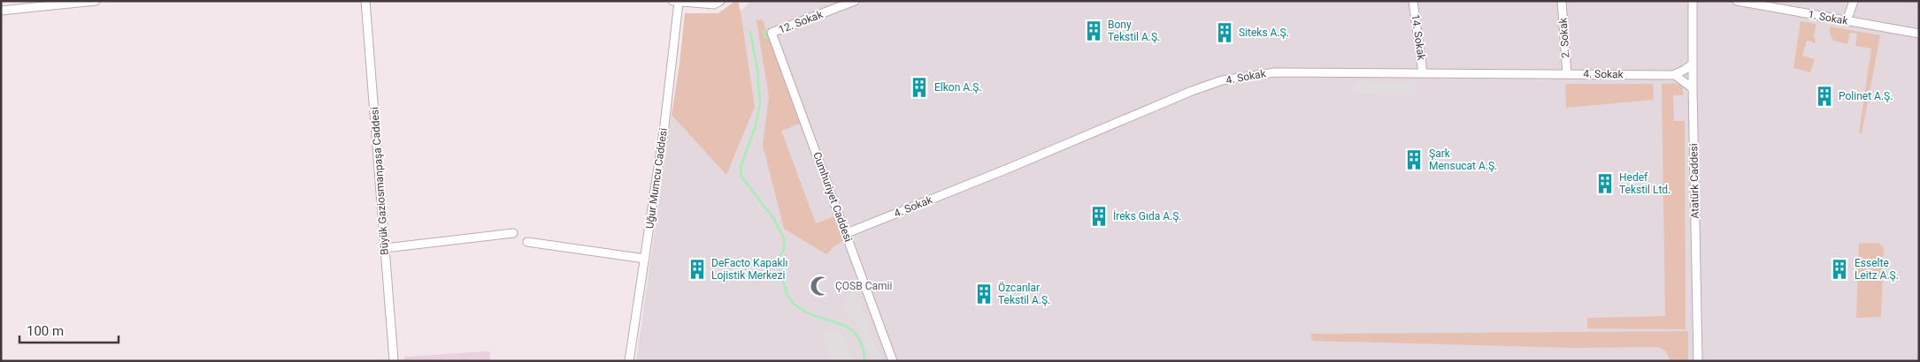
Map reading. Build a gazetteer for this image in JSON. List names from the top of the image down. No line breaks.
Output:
{"streets":{"street":["1. Sokak","12. Sokak","14. Sokak","2. Sokak","4. Sokak","Uğur Mumcu Caddesi","Büyük Gaziosmanpaşa Caddesi","Atatürk Caddesi","Cumhuriyet Caddesi"]},"crossings":[["12. Sokak","Cumhuriyet Caddesi"],["14. Sokak","4. Sokak"],["2. Sokak","4. Sokak"],["4. Sokak","Cumhuriyet Caddesi"]],"places":{"building":["Bony Tekstil A.Ş.","Siteks A.Ş.","Elkon A.Ş.","Polinet A.Ş.","Şark Mensucat A.Ş.","Hedef Tekstil Ltd.","İreks Gıda A.Ş.","DeFacto Kapaklı Lojistik Merkezi","Esselte Leitz A.Ş.","Özcanlar Tekstil A.Ş."],"mosque":["ÇOSB Camii"]},"scale_bar":"100 m"}
